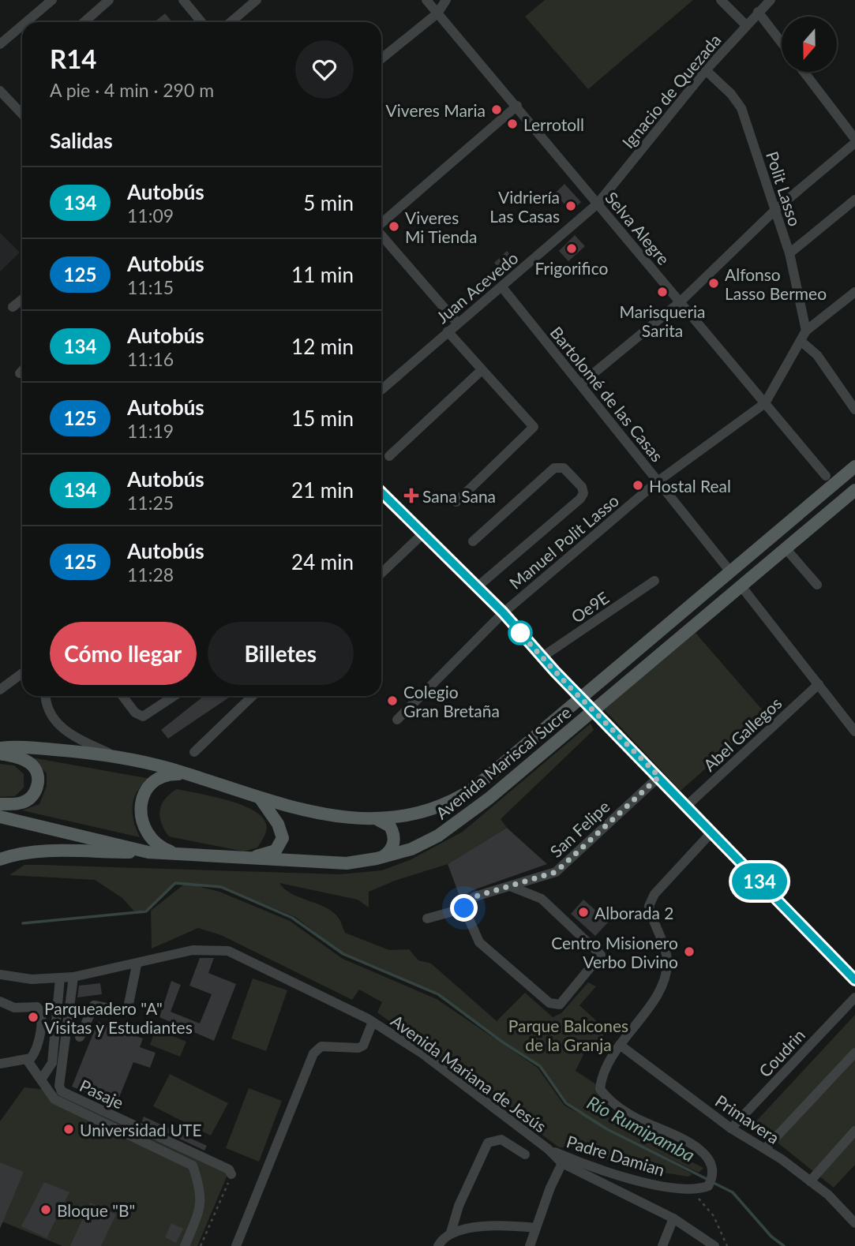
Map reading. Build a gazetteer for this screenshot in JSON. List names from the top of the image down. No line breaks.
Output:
{"streets":{"main road":["Avenida Mariscal Sucre"],"street":["Ignacio de Quezada","Polit Lasso","Selva Alegre","Juan Acevedo","Bartolomé de las Casas","Manuel Polit Lasso","Oe9E","Abel Gallegos","San Felipe","Coudrin","Avenida Mariana de Jesús","Pasaje","Primavera","Padre Damian"]},"crossings":[["Ignacio de Quezada","Polit Lasso"],["Ignacio de Quezada","Selva Alegre"],["Ignacio de Quezada","Juan Acevedo"],["Selva Alegre","Juan Acevedo"],["Selva Alegre","Manuel Polit Lasso"],["Juan Acevedo","Bartolomé de las Casas"],["Bartolomé de las Casas","Manuel Polit Lasso"],["Bartolomé de las Casas","Avenida Mariscal Sucre"],["Coudrin","Primavera"],["Avenida Mariana de Jesús","Pasaje"],["Avenida Mariana de Jesús","Padre Damian"],["Primavera","Padre Damian"]],"water":["Río Rumipamba"],"parks":["Parque Balcones de la Granja"],"places":{"other":["Viveres Maria","Lerrotoll","Vidriería Las Casas","Viveres Mi Tienda","Frigorifico","Alfonso Lasso Bermeo","Marisqueria Sarita","Hostal Real","Colegio Gran Bretaña","Alborada 2","Centro Misionero Verbo Divino","Parqueadero \"A\" Visitas y Estudiantes","Universidad UTE","Bloque \"B\""],"health":["Sana Sana"]},"lines":["bus line 134"],"north":"bottom","page":{"on_map":"134","heading":[["R14","A pie · 4 min · 290 m"],"Salidas"],"list":[{"mark":"134","name":"Autobús","note":"11:09","value":"5 min"},{"mark":"125","name":"Autobús","note":"11:15","value":"11 min"},{"mark":"134","name":"Autobús","note":"11:16","value":"12 min"},{"mark":"125","name":"Autobús","note":"11:19","value":"15 min"},{"mark":"134","name":"Autobús","note":"11:25","value":"21 min"},{"mark":"125","name":"Autobús","note":"11:28","value":"24 min"}],"buttons":["Cómo llegar","Billetes"]}}
